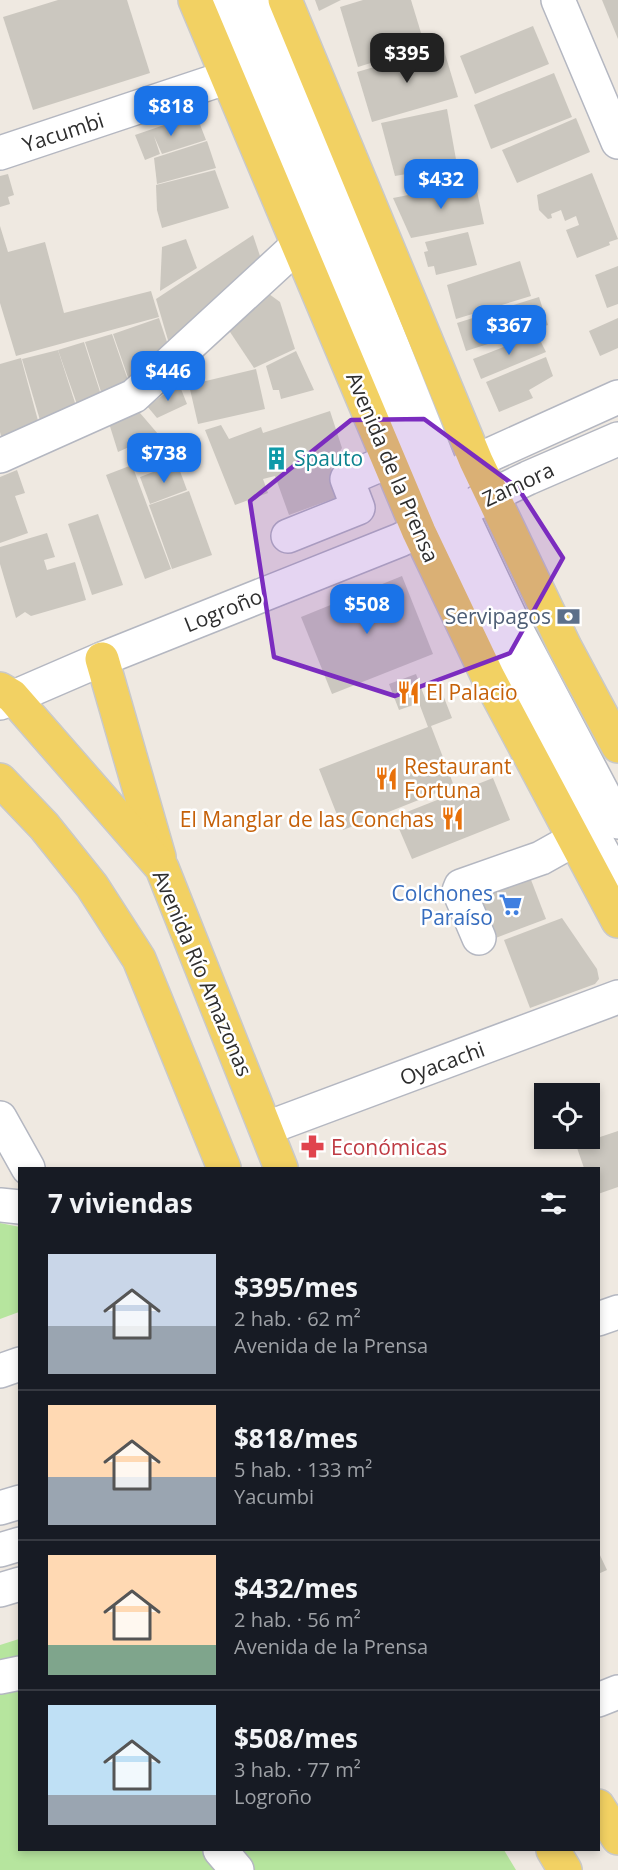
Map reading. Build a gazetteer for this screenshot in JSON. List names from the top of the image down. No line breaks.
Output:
{"streets":{"main road":["Avenida de la Prensa","Avenida Río Amazonas"],"street":["Yacumbi","Zamora","Logroño","Oyacachi"]},"crossings":[["Yacumbi","Avenida de la Prensa"],["Avenida de la Prensa","Zamora"],["Avenida de la Prensa","Logroño"],["Zamora","Logroño"],["Logroño","Avenida Río Amazonas"],["Avenida Río Amazonas","Oyacachi"]],"places":{"building":["Spauto"],"bank":["Servipagos"],"restaurant":["El Palacio","Restaurant Fortuna","El Manglar de las Conchas"],"supermarket":["Colchones Paraíso"],"pharmacy":["Económicas"]},"page":{"price":["$395","$818","$432","$367","$446","$738","$508"],"heading":"7 viviendas","list":[{"name":"$395/mes","note":"2 hab. · 62 m² · Avenida de la Prensa"},{"name":"$818/mes","note":"5 hab. · 133 m² · Yacumbi"},{"name":"$432/mes","note":"2 hab. · 56 m² · Avenida de la Prensa"},{"name":"$508/mes","note":"3 hab. · 77 m² · Logroño"}]}}
